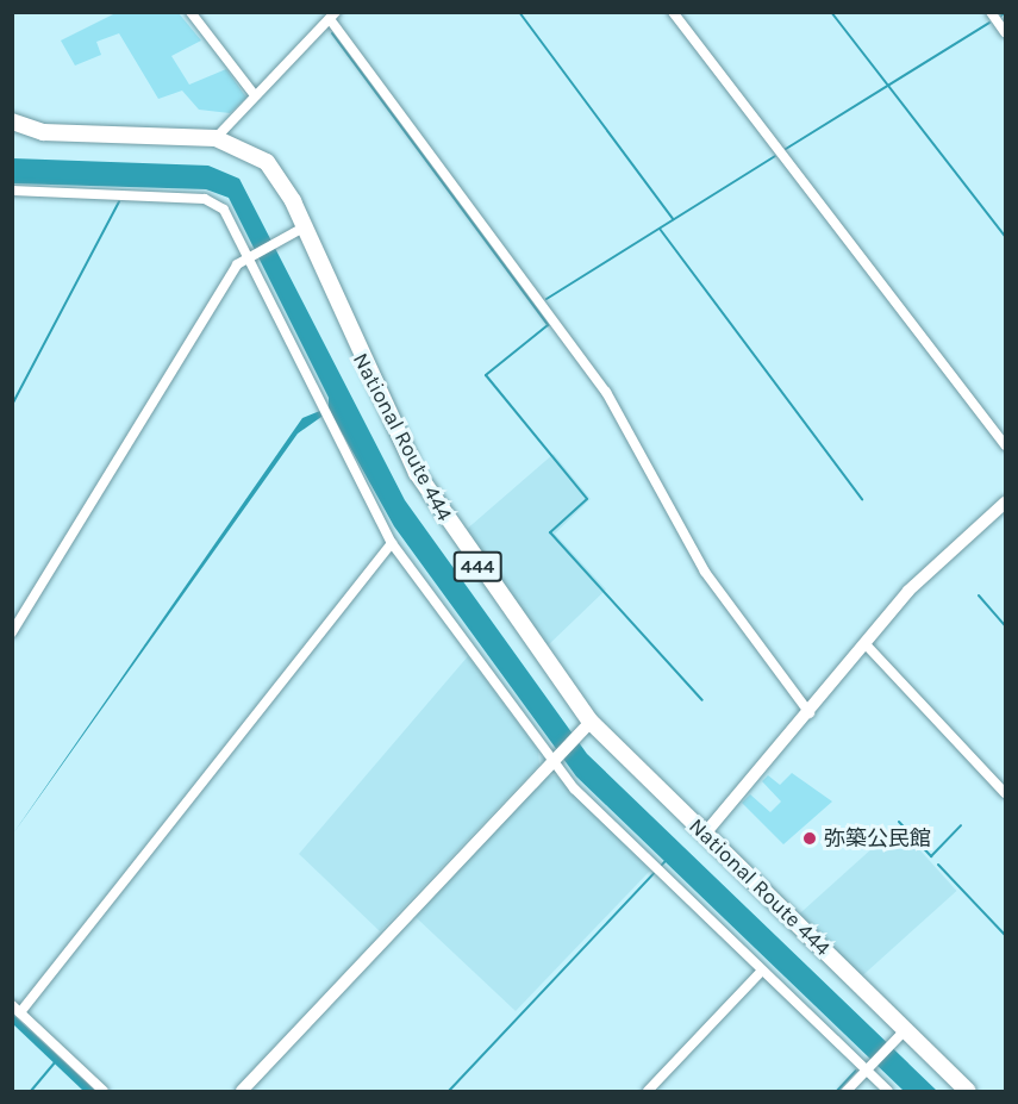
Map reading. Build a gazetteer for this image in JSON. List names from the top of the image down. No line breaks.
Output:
{"streets":{"highway":["National Route 444","444"]},"places":["弥築公民館"]}
